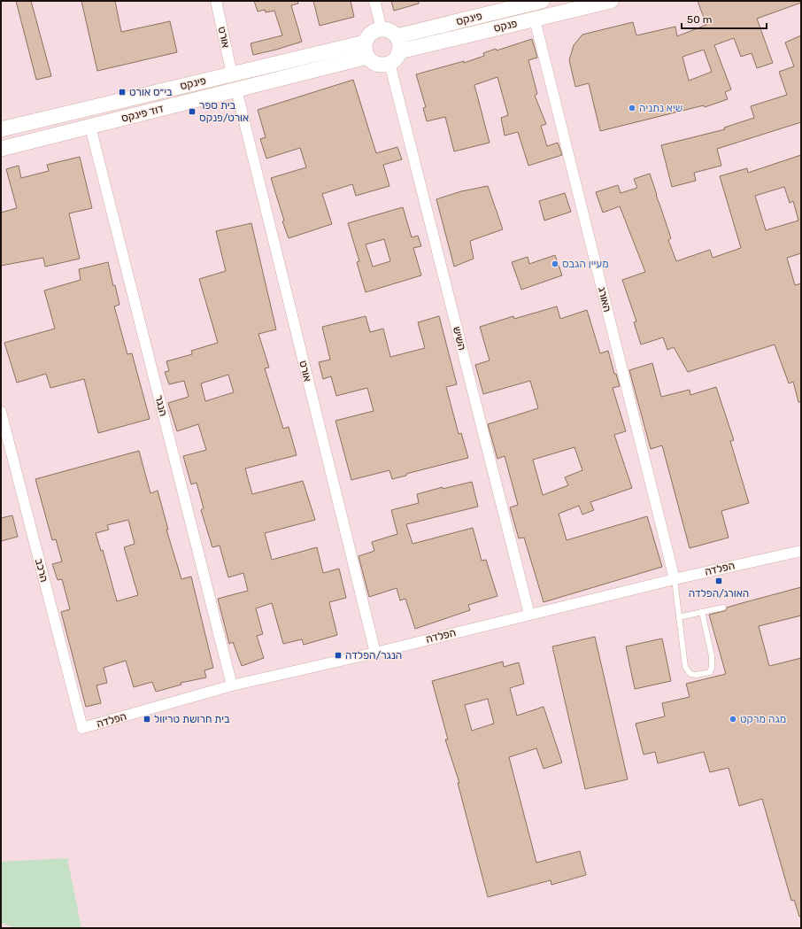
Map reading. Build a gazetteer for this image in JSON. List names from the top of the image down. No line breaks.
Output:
{"streets":{"street":["פינקס","פנקס","אורט","דוד פינקס","האורג","השיש","הנגר","הפלדה","הרכב"]},"crossings":[["פינקס","פנקס"],["פינקס","אורט"],["פינקס","דוד פינקס"],["פינקס","השיש"],["פנקס","דוד פינקס"],["פנקס","האורג"],["פנקס","השיש"],["אורט","דוד פינקס"],["אורט","הפלדה"],["דוד פינקס","השיש"],["דוד פינקס","הנגר"],["האורג","הפלדה"],["השיש","הפלדה"],["הנגר","הפלדה"],["הפלדה","הרכב"]],"places":{"transit":["בי״ס אורט","בית ספר אורט/פנקס","האורג/הפלדה","הנגר/הפלדה","בית חרושת טריוול"],"other":["שיא נתניה","מעיין הגבס","מגה מרקט"]},"scale_bar":"50 m"}
